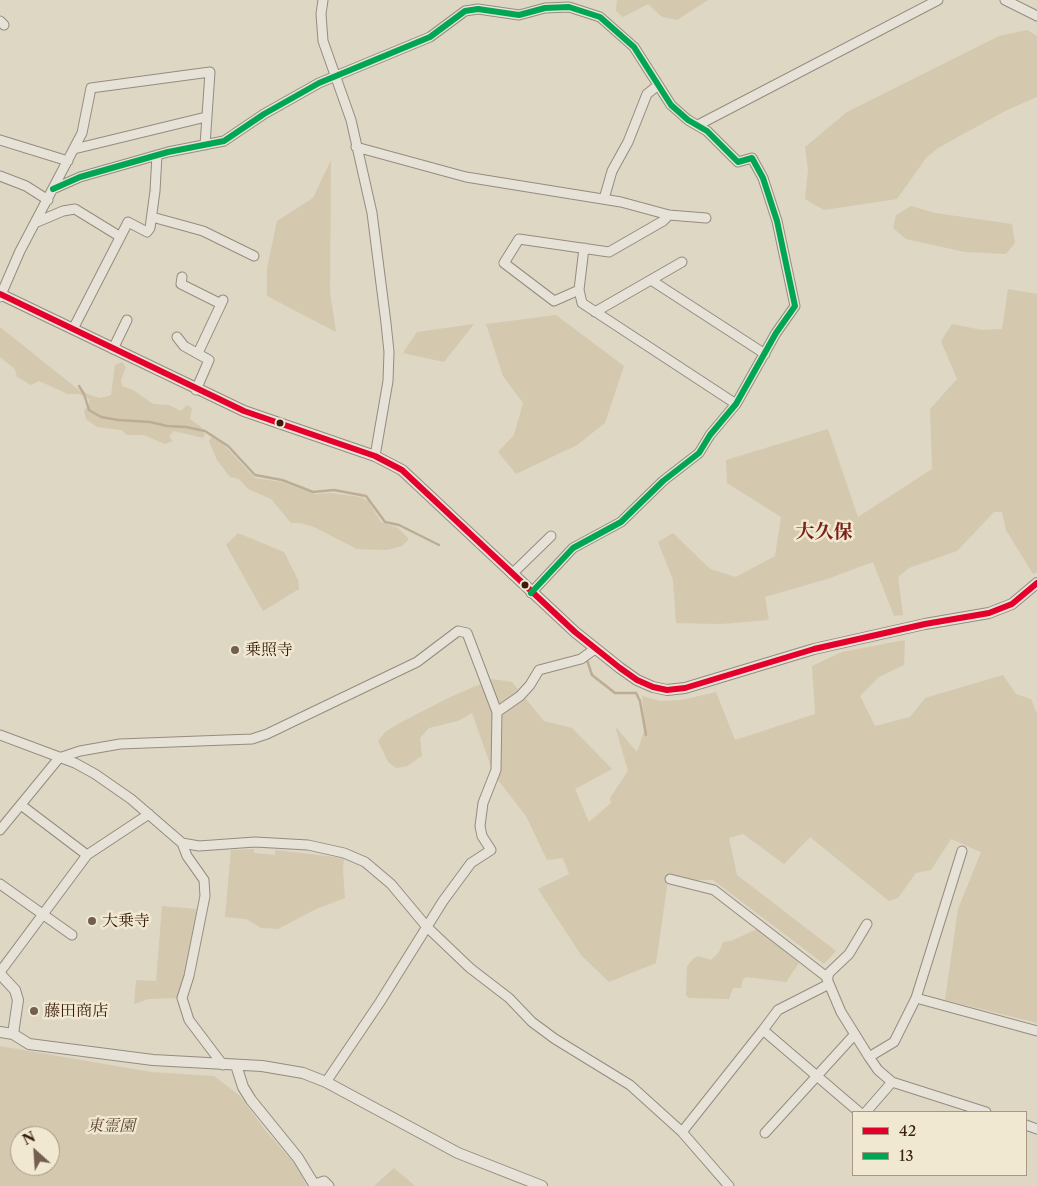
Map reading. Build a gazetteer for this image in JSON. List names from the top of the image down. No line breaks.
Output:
{"districts":["大久保"],"parks":["東霊園"],"places":["乗照寺","大乗寺","藤田商店"],"lines":["transit line 13","transit line 42"],"legend":["42","13"],"north":"top left"}
